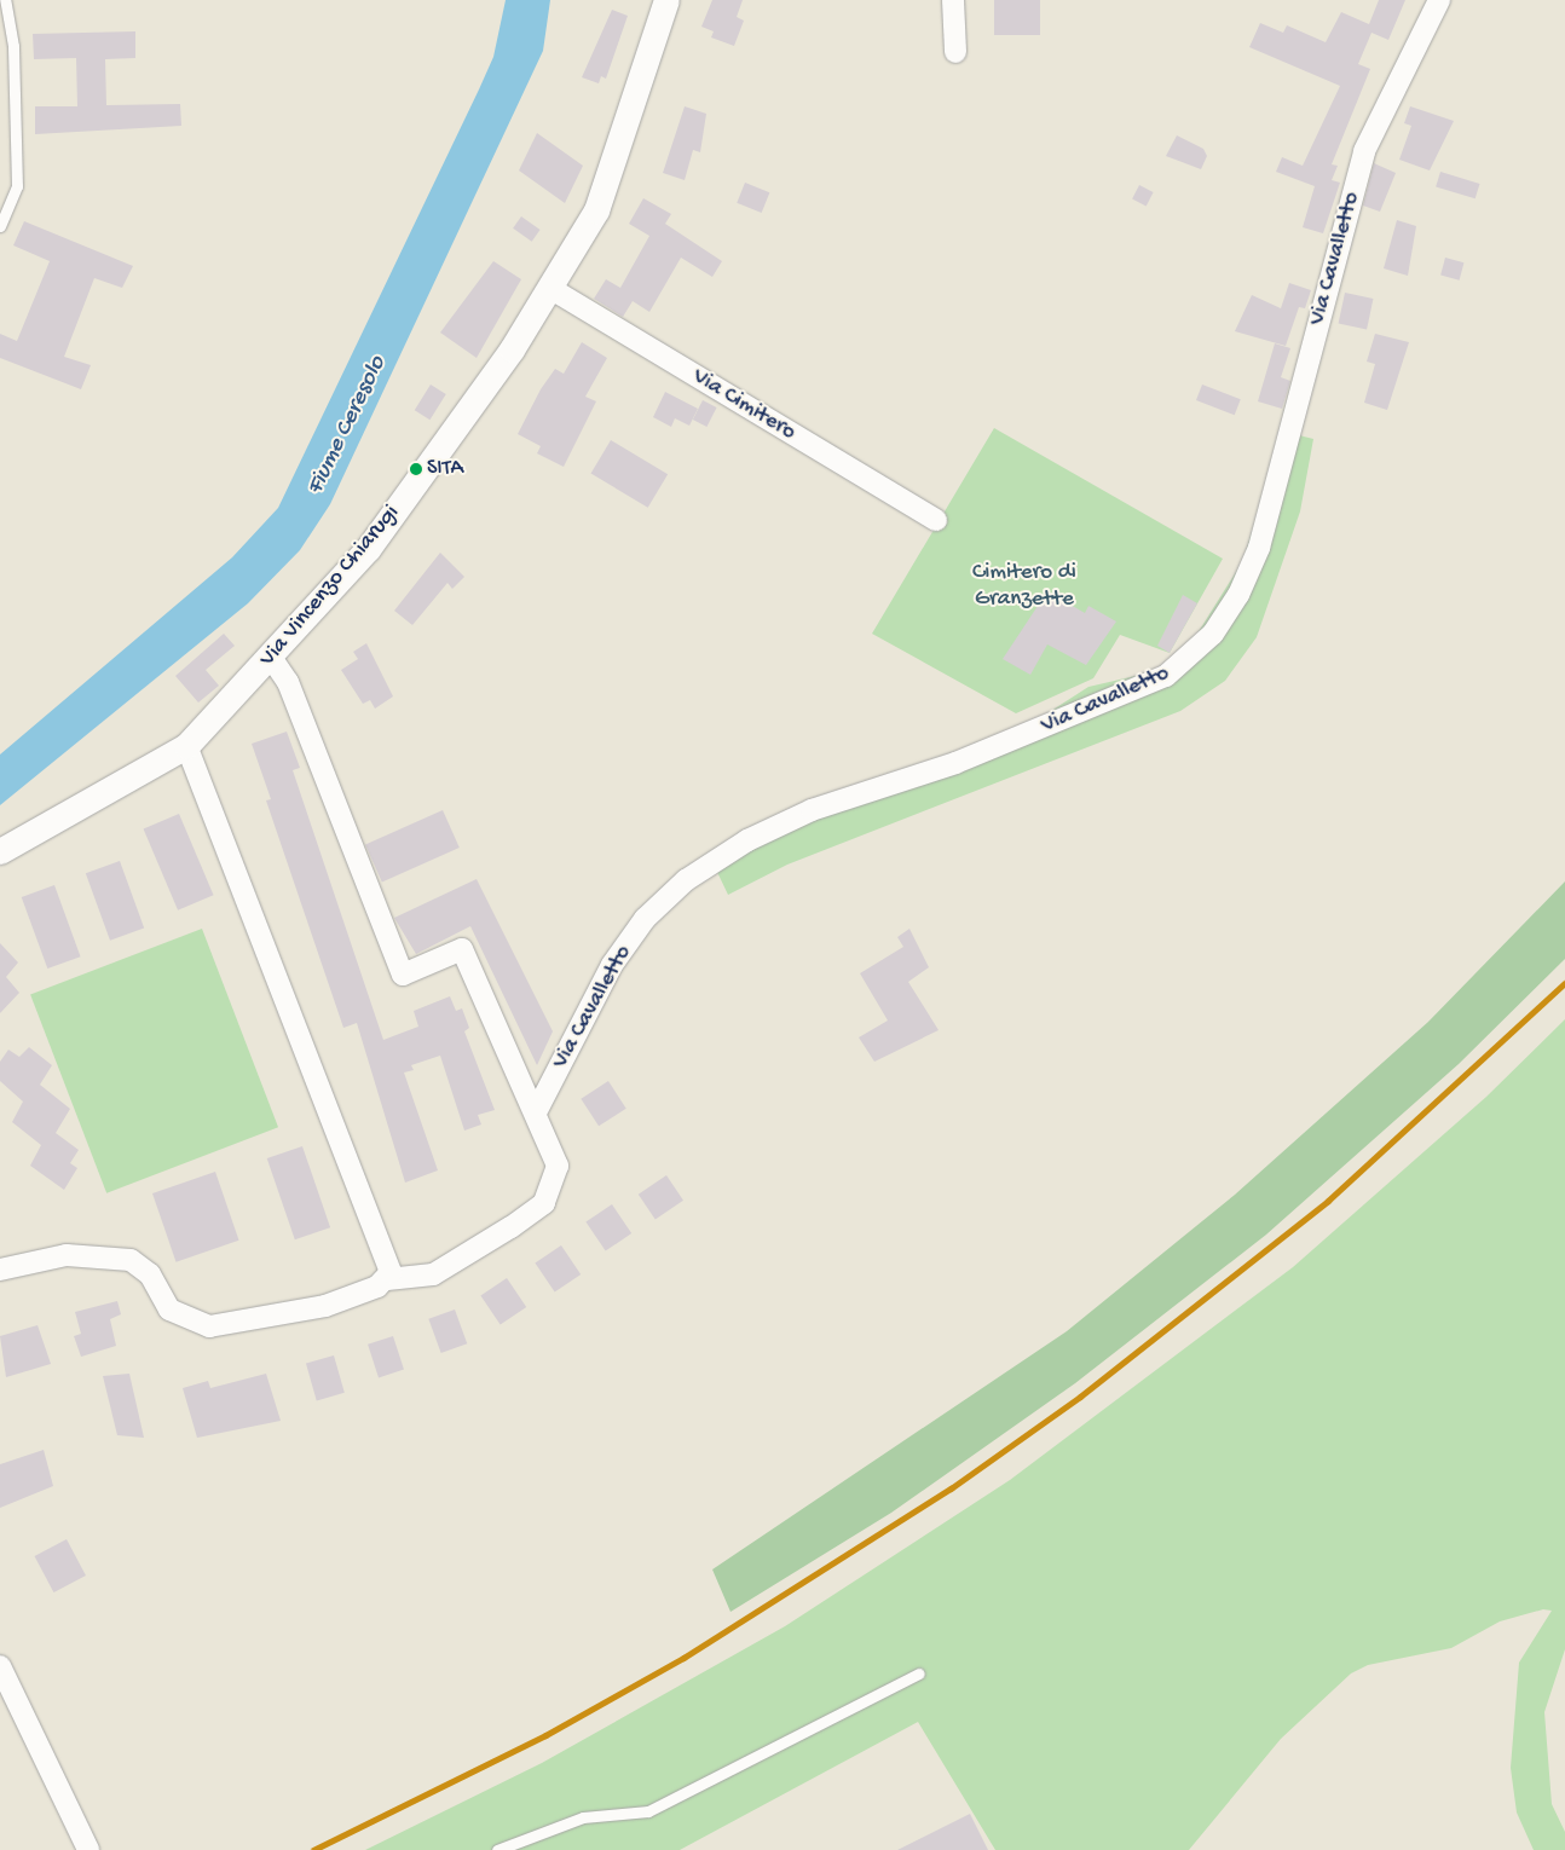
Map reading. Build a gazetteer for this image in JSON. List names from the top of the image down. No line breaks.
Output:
{"streets":{"street":["Via Cavalletto","Via Cimitero","Via Vincenzo Chiarugi"]},"crossings":[["Via Cavalletto","Via Vincenzo Chiarugi"],["Via Cimitero","Via Vincenzo Chiarugi"]],"water":["Fiume Ceresolo"],"parks":["Cimitero di Granzette"],"places":["SITA"]}
